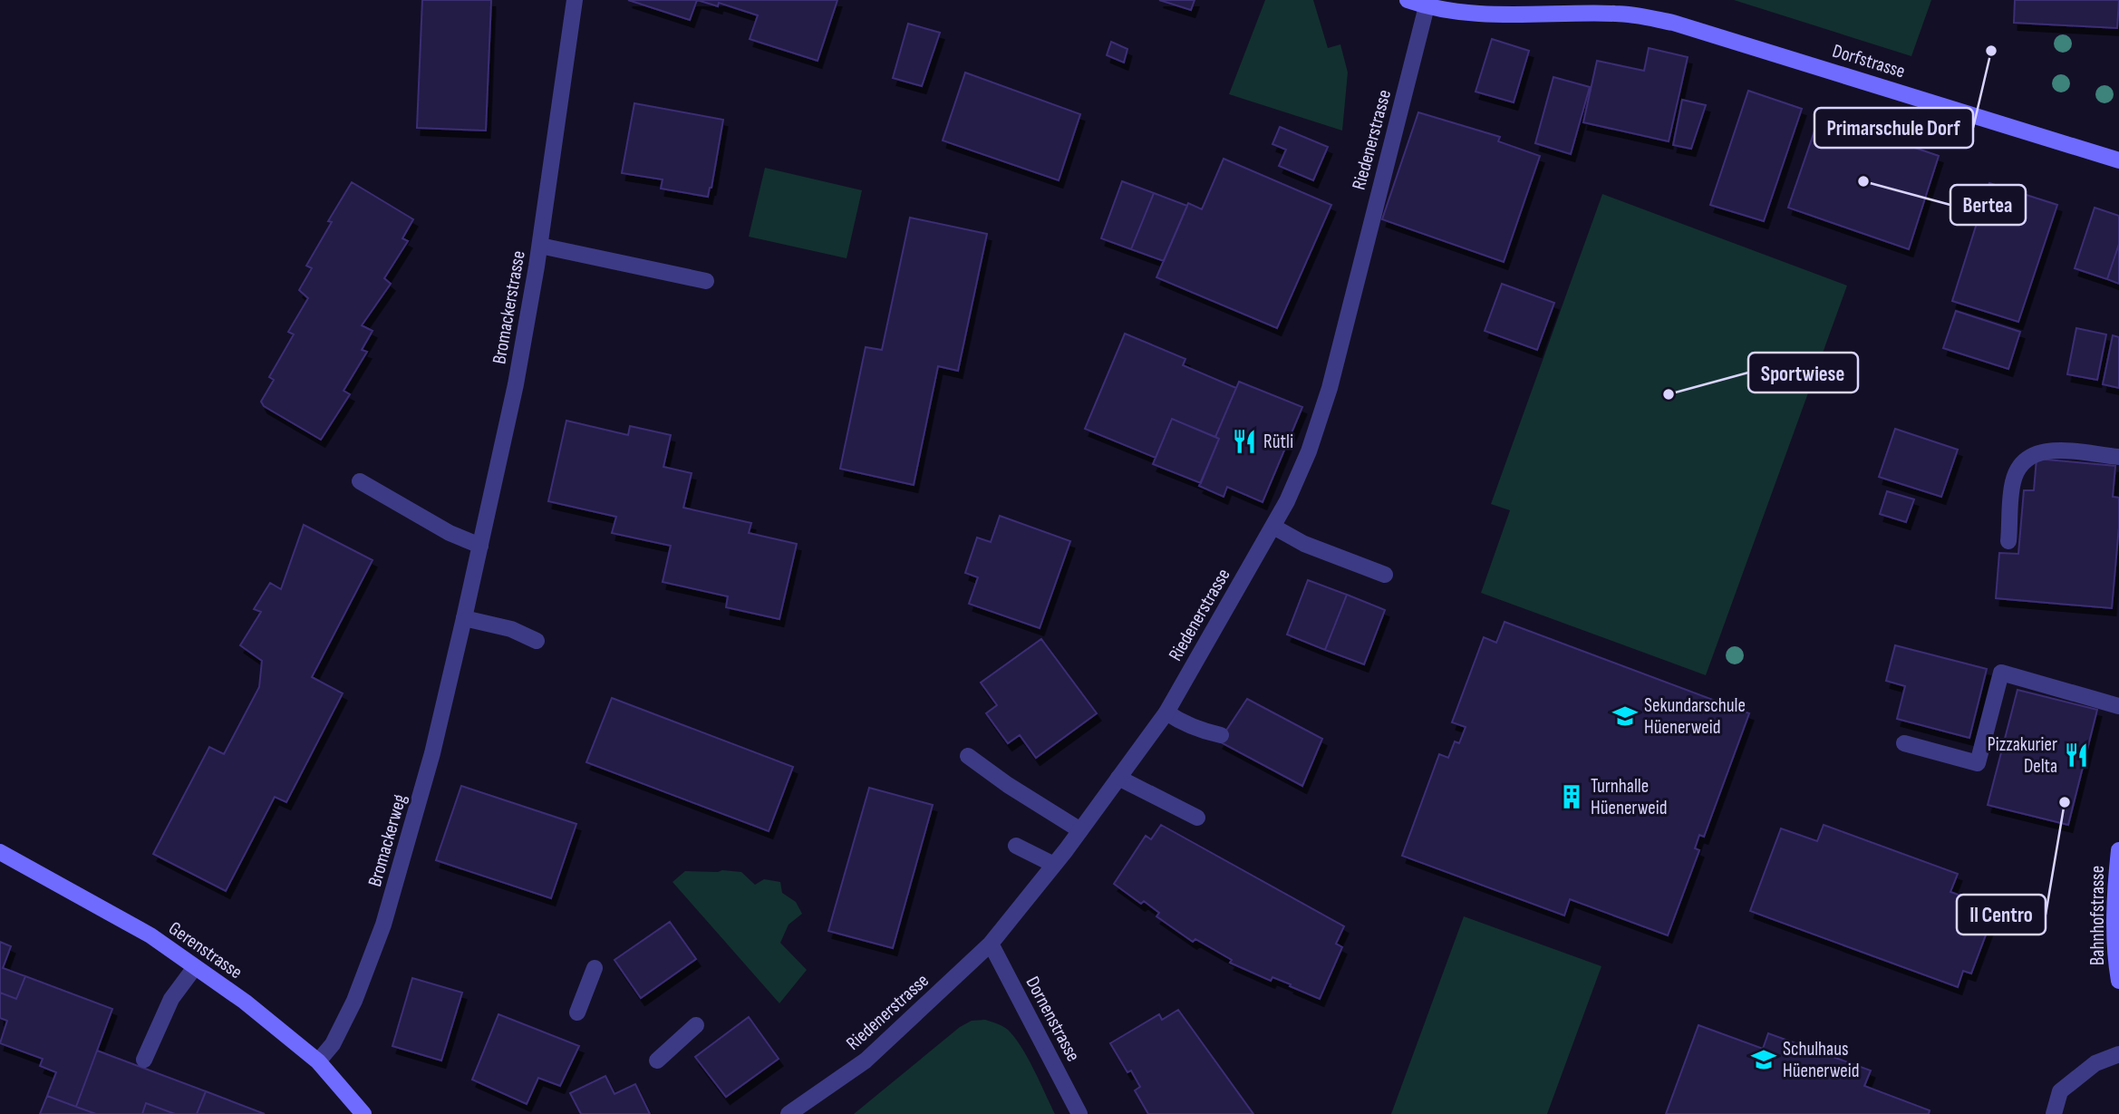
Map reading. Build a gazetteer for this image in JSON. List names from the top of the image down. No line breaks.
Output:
{"streets":{"street":["Dorfstrasse","Riedenerstrasse","Bromackerstrasse","Bromackerweg","Bahnhofstrasse","Gerenstrasse","Dornenstrasse"]},"crossings":[["Dorfstrasse","Riedenerstrasse"],["Riedenerstrasse","Dornenstrasse"],["Bromackerstrasse","Bromackerweg"],["Bromackerweg","Gerenstrasse"]],"places":{"other":["Primarschule Dorf","Bertea","Sportwiese","Il Centro"],"restaurant":["Rütli","Pizzakurier Delta"],"school or university":["Sekundarschule Hüenerweid","Schulhaus Hüenerweid"],"building":["Turnhalle Hüenerweid"]}}
